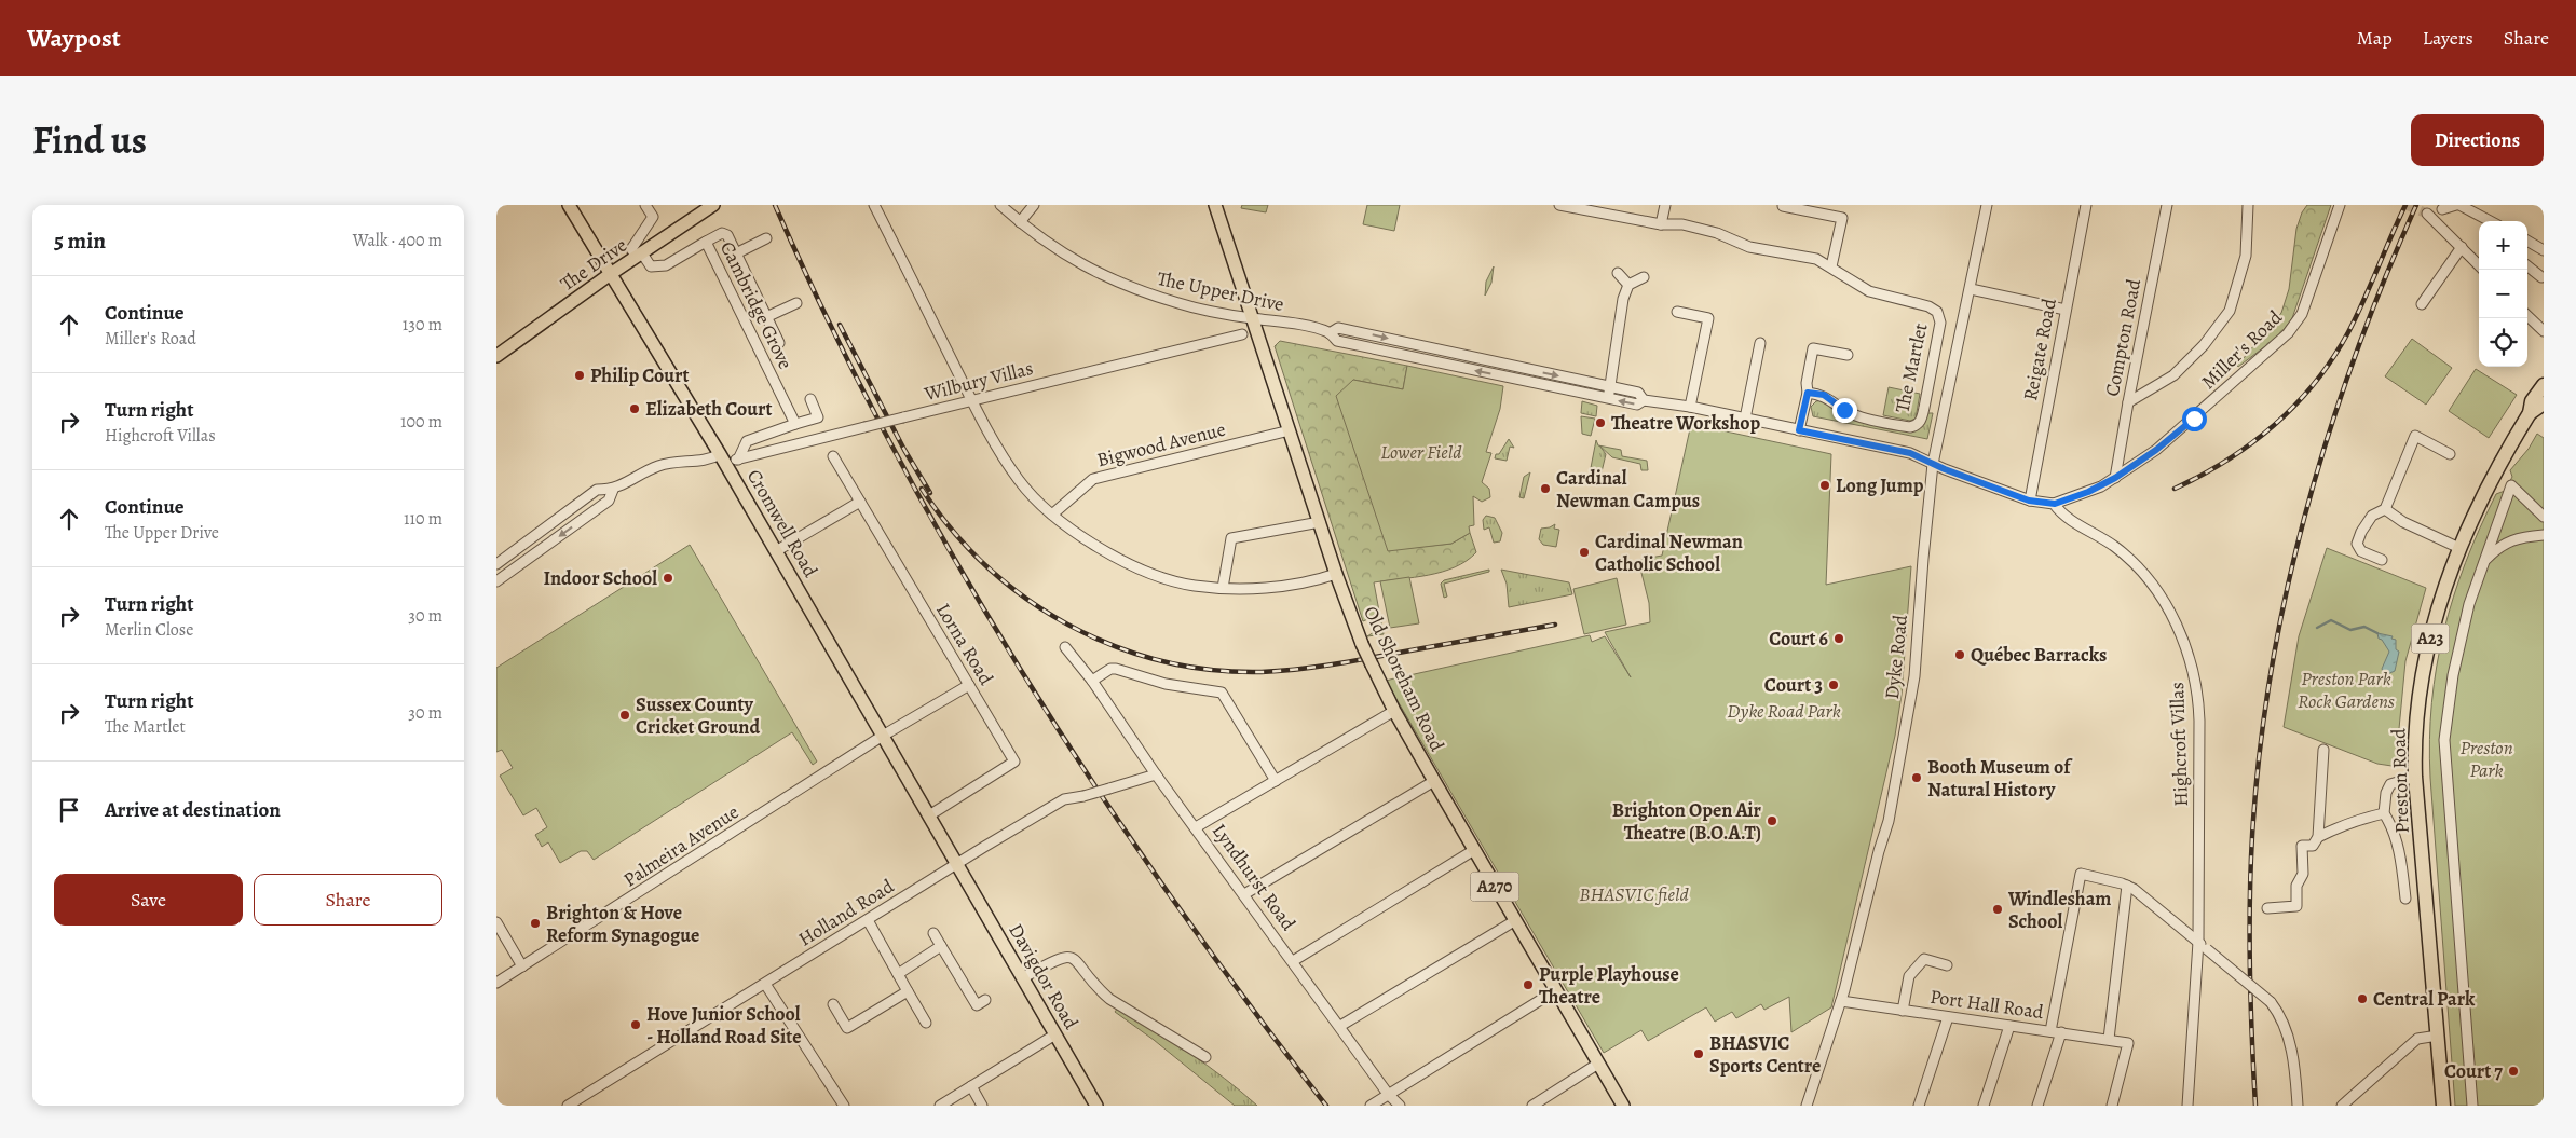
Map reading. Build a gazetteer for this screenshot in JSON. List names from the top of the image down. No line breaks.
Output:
{"streets":{"highway":["A23","Preston Road"],"main road":["The Drive","Cromwell Road","Old Shoreham Road","A270","Davigdor Road"],"street":["The Upper Drive","Cambridge Grove","Compton Road","Reigate Road","Miller's Road","The Martlet","Wilbury Villas","Bigwood Avenue","Lorna Road","Dyke Road","Highcroft Villas","Palmeira Avenue","Lyndhurst Road","Holland Road","Port Hall Road"]},"crossings":[["The Drive","Cambridge Grove"],["The Drive","Cromwell Road"],["The Upper Drive","Dyke Road"],["The Upper Drive","Old Shoreham Road"],["Compton Road","Miller's Road"],["Miller's Road","Highcroft Villas"],["Wilbury Villas","Cromwell Road"],["Bigwood Avenue","Old Shoreham Road"],["Cromwell Road","Lorna Road"],["Cromwell Road","Palmeira Avenue"],["Cromwell Road","Holland Road"],["Cromwell Road","Davigdor Road"],["Lorna Road","Palmeira Avenue"],["Dyke Road","Port Hall Road"],["Lyndhurst Road","Holland Road"],["Holland Road","Davigdor Road"]],"parks":["Lower Field","Preston Park Rock Gardens","Dyke Road Park","Preston Park","BHASVIC field"],"places":["Philip Court","Elizabeth Court","Theatre Workshop","Long Jump","Cardinal Newman Campus","Cardinal Newman Catholic School","Indoor School","Court 6","Québec Barracks","Court 3","Sussex County Cricket Ground","Booth Museum of Natural History","Brighton Open Air Theatre (B.O.A.T)","Windlesham School","Brighton & Hove Reform Synagogue","Purple Playhouse Theatre","Central Park","Hove Junior School - Holland Road Site","BHASVIC Sports Centre","Court 7"],"page":{"header":"Waypost","nav":["Map","Layers","Share"],"title":"Find us","buttons":["Directions",["Save","Share"]],"heading":["5 min","Walk · 400 m"],"map_buttons":["+","−"],"list":[["Continue","Miller's Road","130 m"],["Turn right","Highcroft Villas","100 m"],["Continue","The Upper Drive","110 m"],["Turn right","Merlin Close","30 m"],["Turn right","The Martlet","30 m"],"Arrive at destination"]}}
